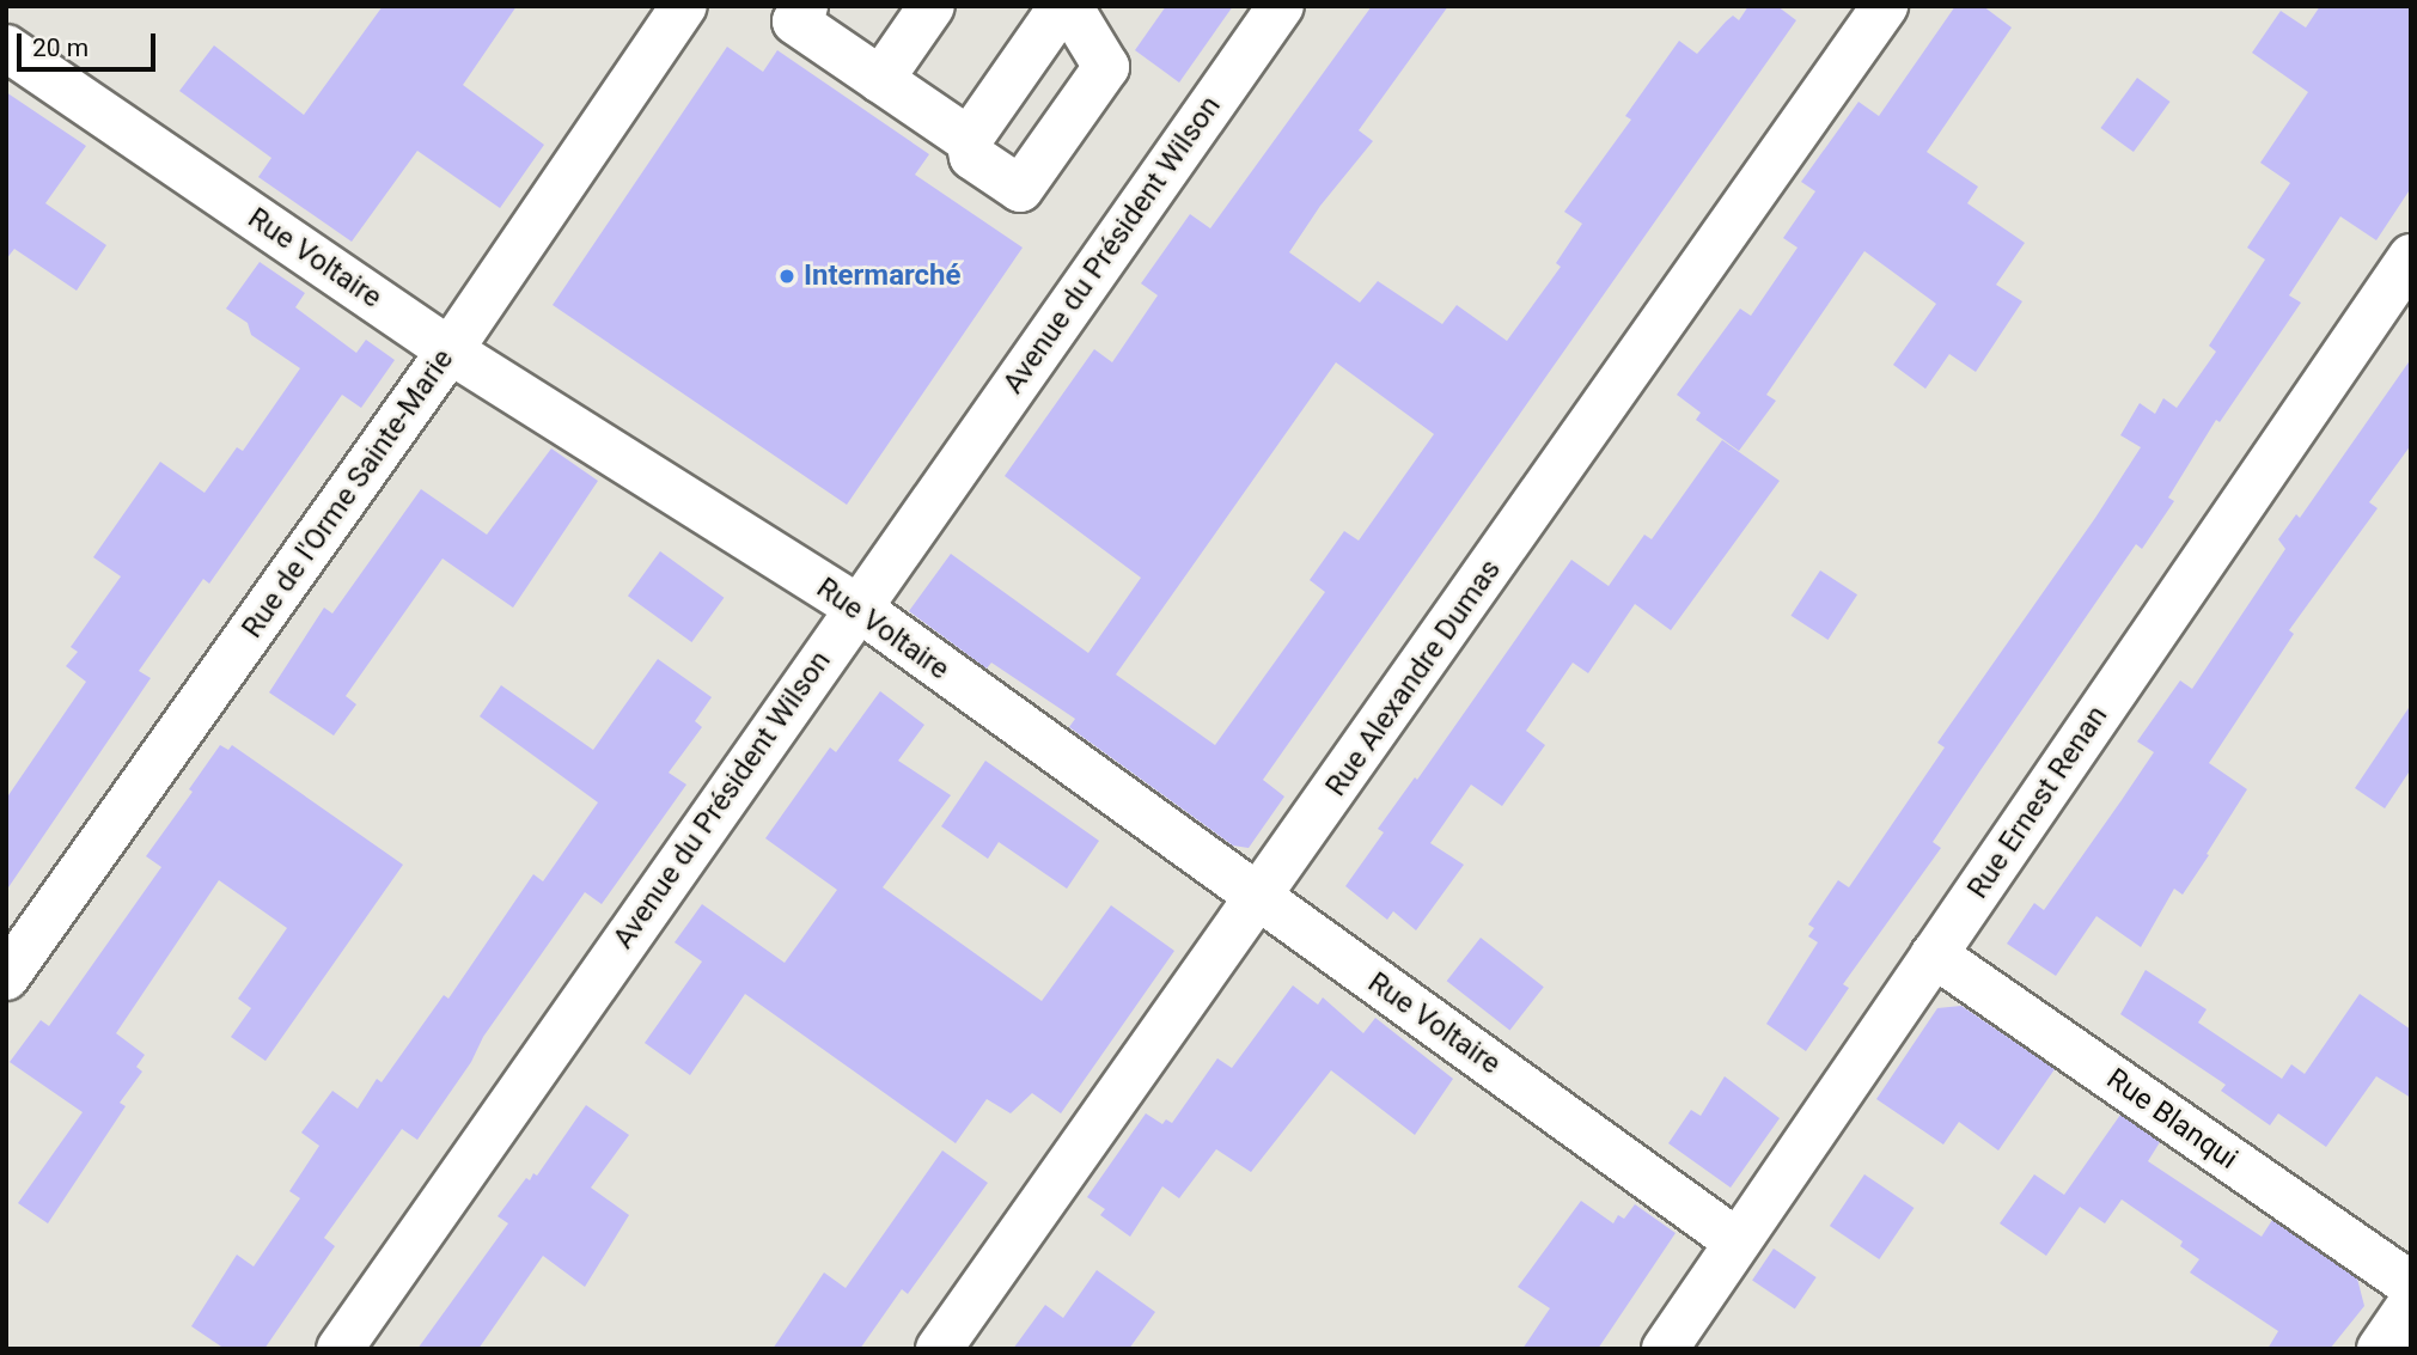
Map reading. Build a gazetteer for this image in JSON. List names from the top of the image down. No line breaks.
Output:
{"streets":{"street":["Avenue du Président Wilson","Rue Voltaire","Rue de l'Orme Sainte-Marie","Rue Alexandre Dumas","Rue Ernest Renan","Rue Blanqui"]},"crossings":[["Avenue du Président Wilson","Rue Voltaire"],["Rue Voltaire","Rue de l'Orme Sainte-Marie"],["Rue Voltaire","Rue Alexandre Dumas"],["Rue Voltaire","Rue Ernest Renan"],["Rue Ernest Renan","Rue Blanqui"]],"places":["Intermarché"],"scale_bar":"20 m"}
